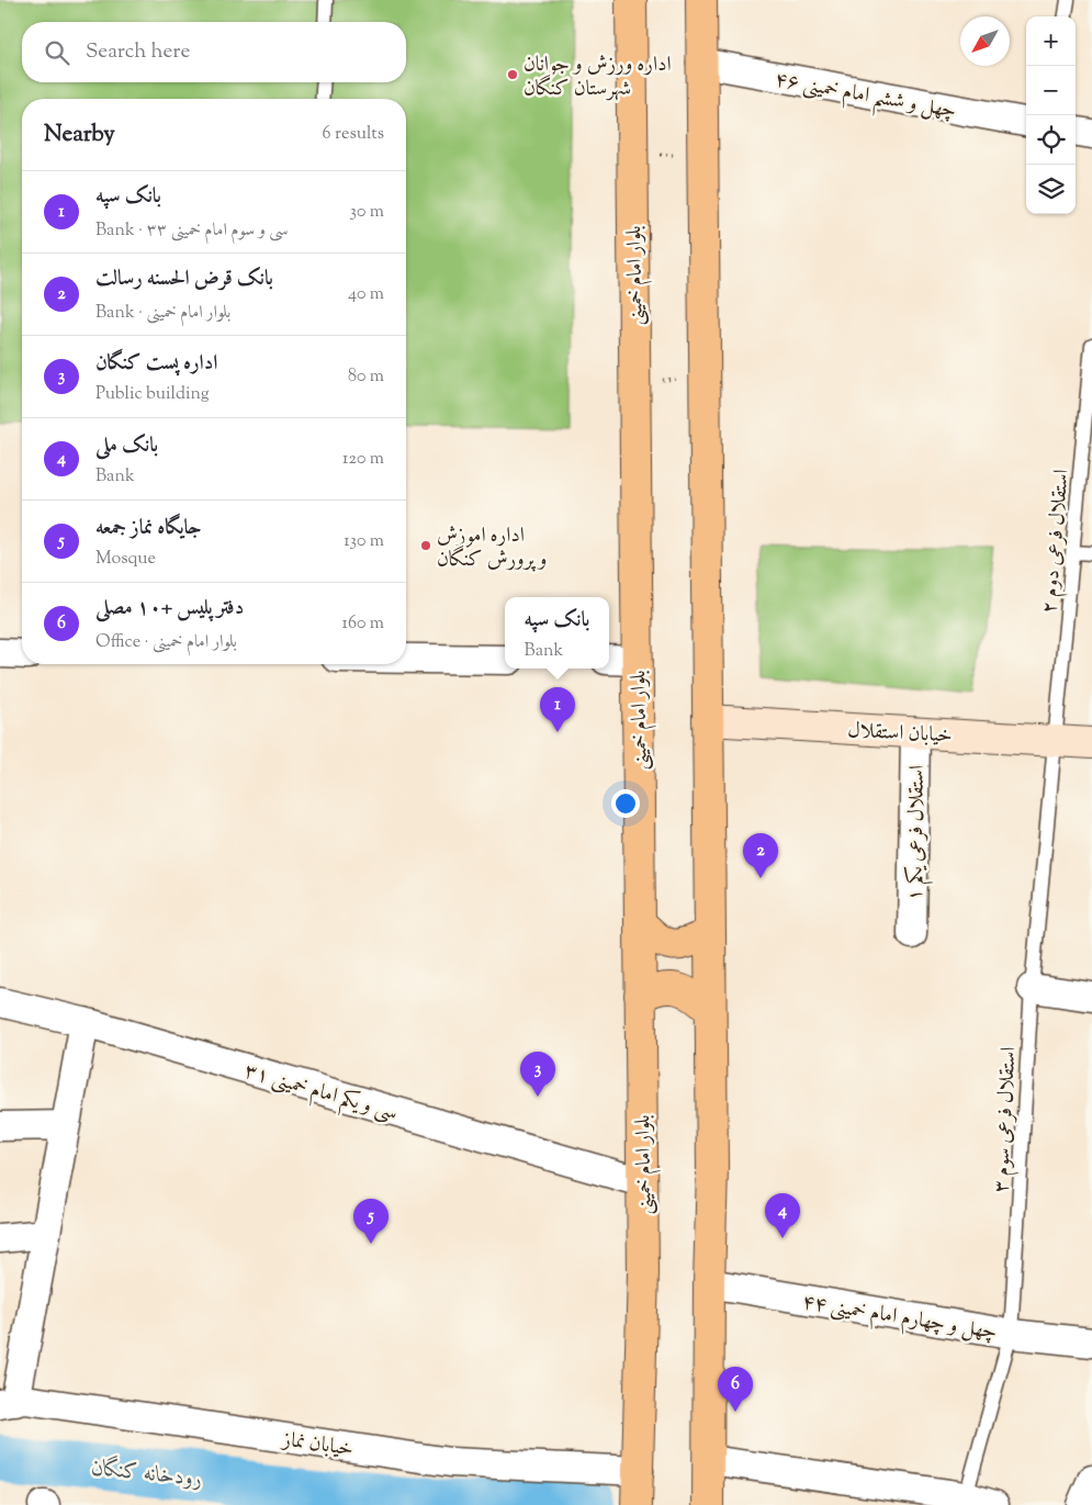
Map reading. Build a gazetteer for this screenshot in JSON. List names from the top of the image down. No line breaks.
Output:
{"streets":{"main road":["بلوار امام خمینی","خیابان استقلال"],"street":["چهل و ششم امام خمینی ۴۶","استقلال فرعی یکم ۱","سی و یکم امام خمینی ۳۱","چهل و چهارم امام خمینی ۴۴","خیابان نماز"],"lane":["استقلال فرعی دوم ۲","استقلال فرعی سوم ۳"]},"crossings":[["بلوار امام خمینی","سی و یکم امام خمینی ۳۱"],["بلوار امام خمینی","خیابان نماز"],["استقلال فرعی دوم ۲","خیابان استقلال"],["استقلال فرعی دوم ۲","استقلال فرعی سوم ۳"],["خیابان استقلال","استقلال فرعی یکم ۱"],["خیابان استقلال","استقلال فرعی سوم ۳"],["استقلال فرعی سوم ۳","چهل و چهارم امام خمینی ۴۴"]],"water":["رودخانه کنگان"],"places":["اداره ورزش و جوانان شهرستان کنگان","اداره اموزش و پرورش کنگان"],"north":"bottom left","page":{"map_buttons":["+","−"],"search":"Search here","heading":["Nearby","6 results"],"list":[{"mark":"1","name":"بانک سپه","note":"Bank · سی و سوم امام خمینی ۳۳","value":"30 m"},{"mark":"2","name":"بانک قرض الحسنه رسالت","note":"Bank · بلوار امام خمینی","value":"40 m"},{"mark":"3","name":"اداره پست کنگان","note":"Public building","value":"80 m"},{"mark":"4","name":"بانک ملی","note":"Bank","value":"120 m"},{"mark":"5","name":"جایگاه نماز جمعه","note":"Mosque","value":"130 m"},{"mark":"6","name":"دفتر پلیس +۱۰ مصلی","note":"Office · بلوار امام خمینی","value":"160 m"}],"popup":["بانک سپه","Bank"],"pins":["1","2","3","4","5","6"]}}
